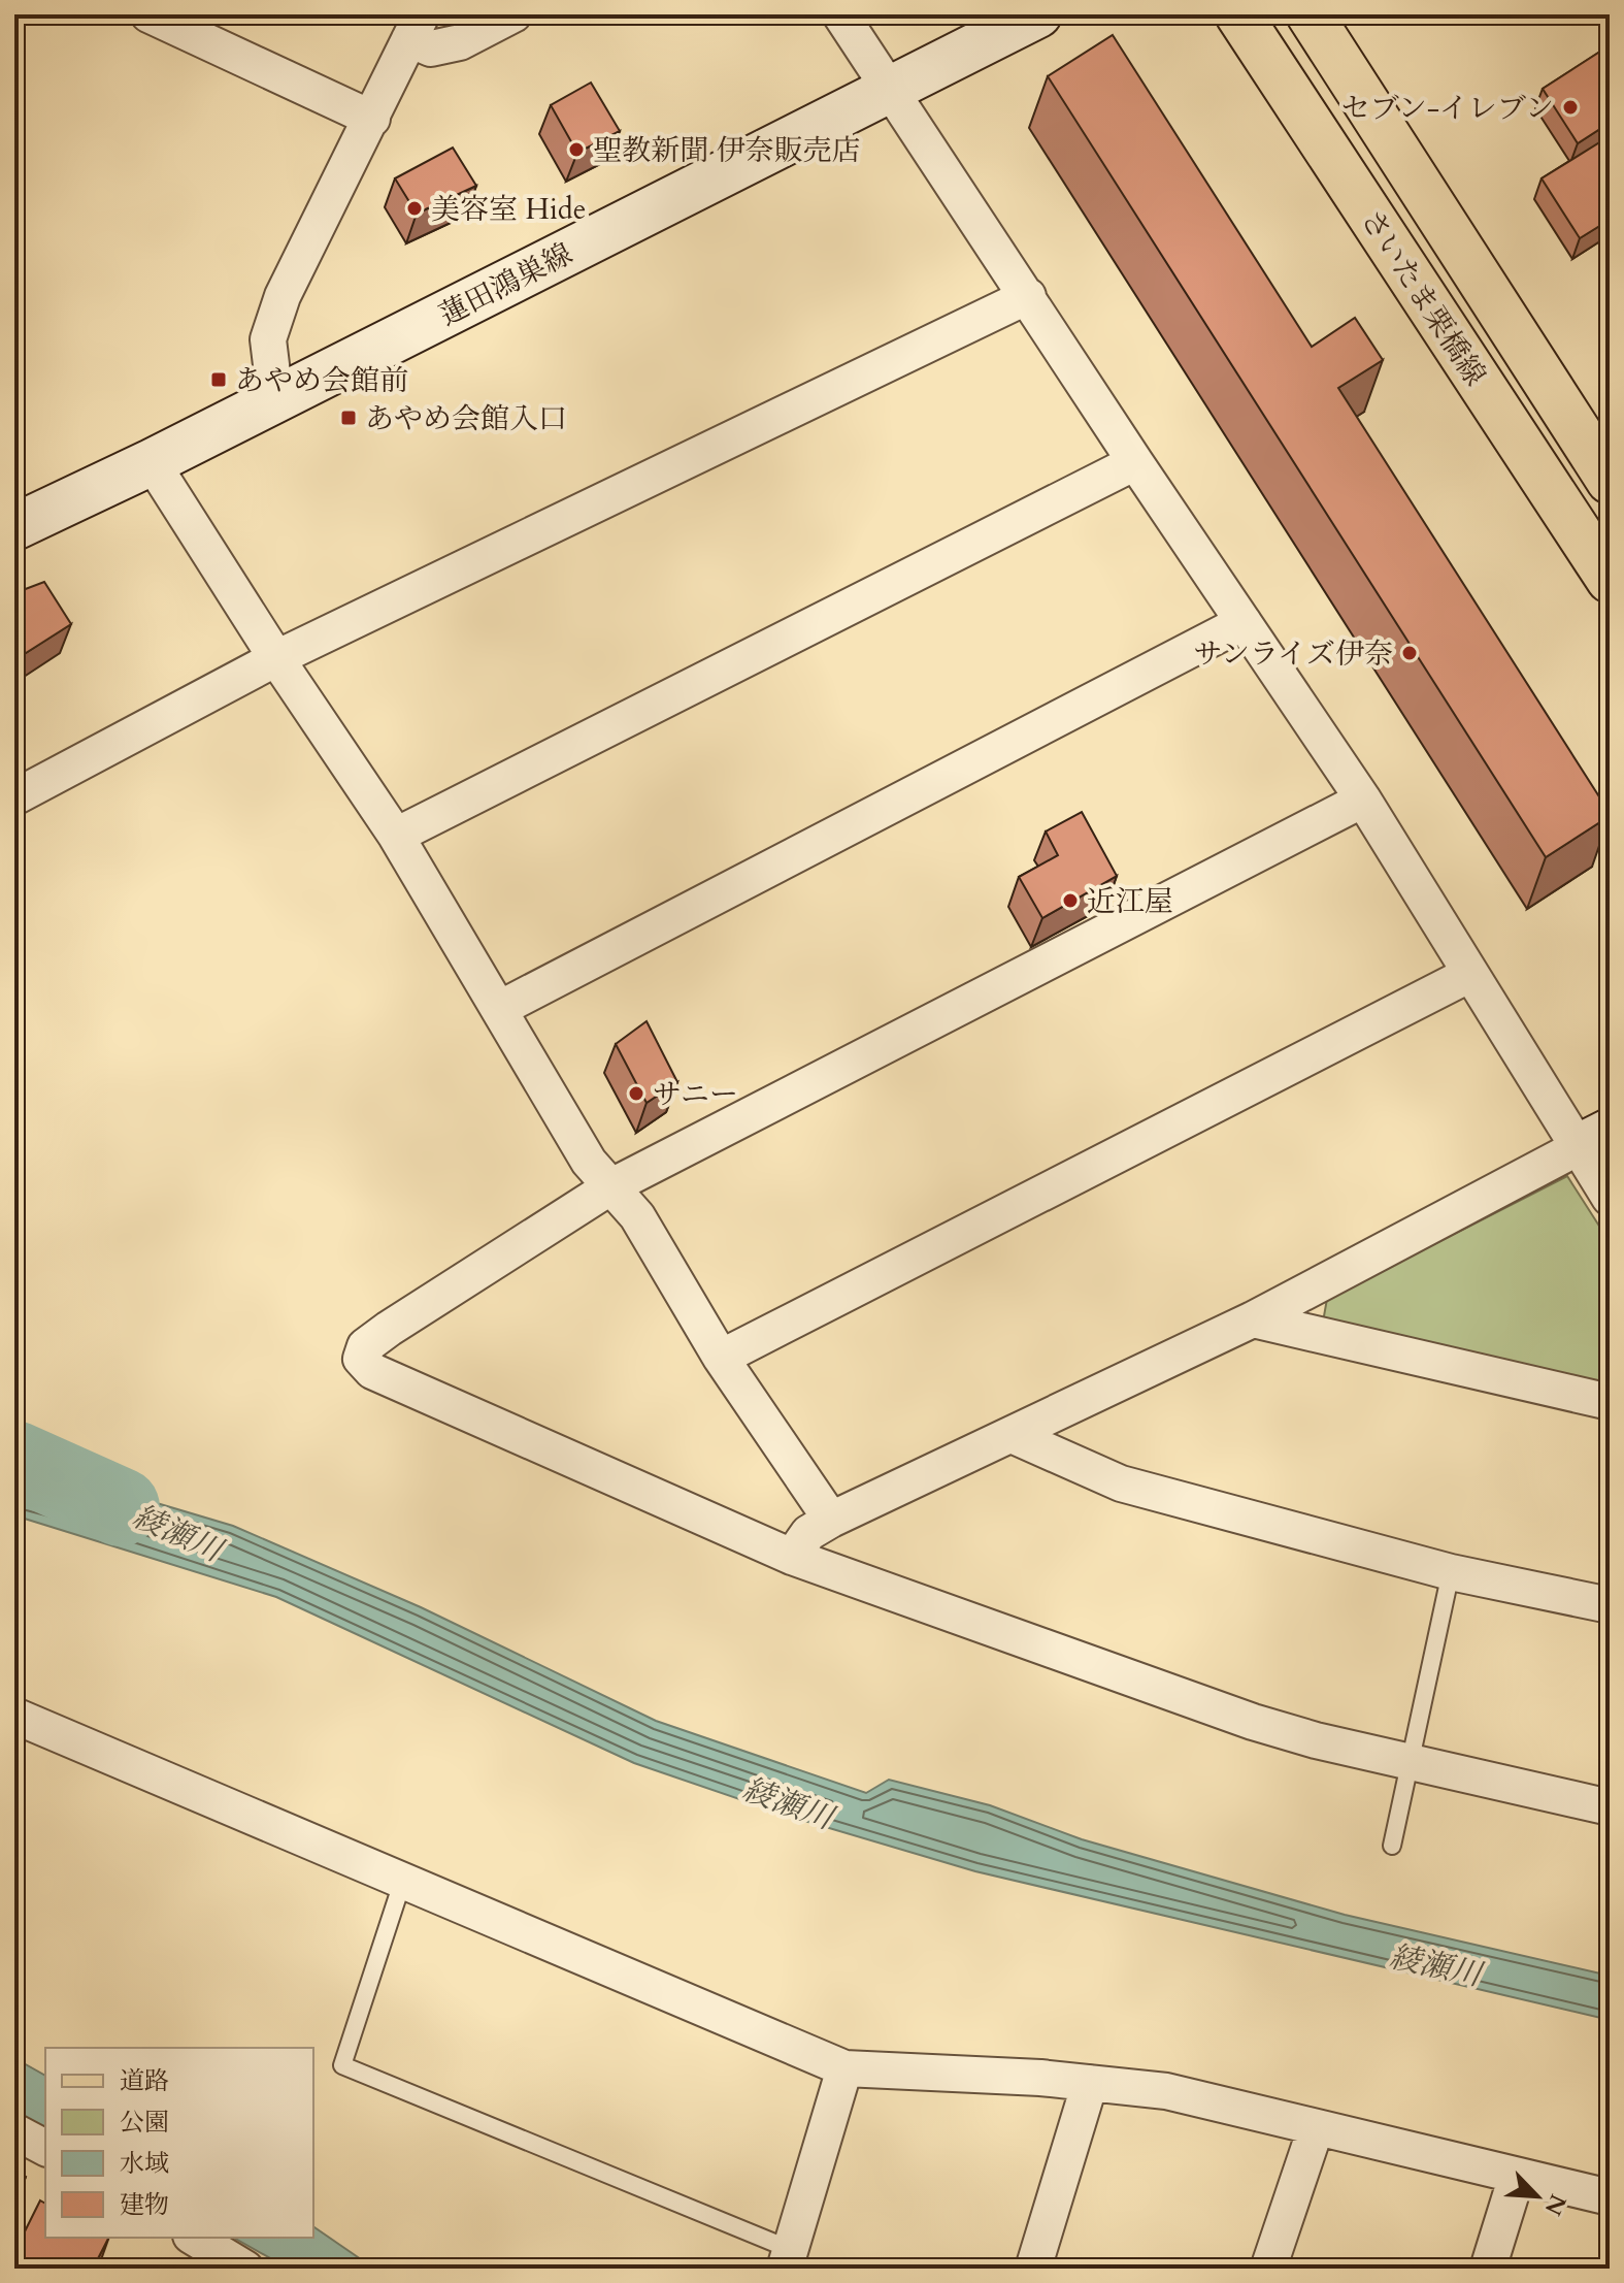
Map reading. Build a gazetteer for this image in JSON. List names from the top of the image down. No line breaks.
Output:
{"streets":{"main road":["蓮田鴻巣線","さいたま栗橋線"]},"water":["綾瀬川"],"places":{"other":["セブン-イレブン","聖教新聞 伊奈販売店","美容室 Hide","サンライズ伊奈","近江屋","サニー"],"transit":["あやめ会館前","あやめ会館入口"]},"legend":["道路","公園","水域","建物"],"north":"bottom right"}
